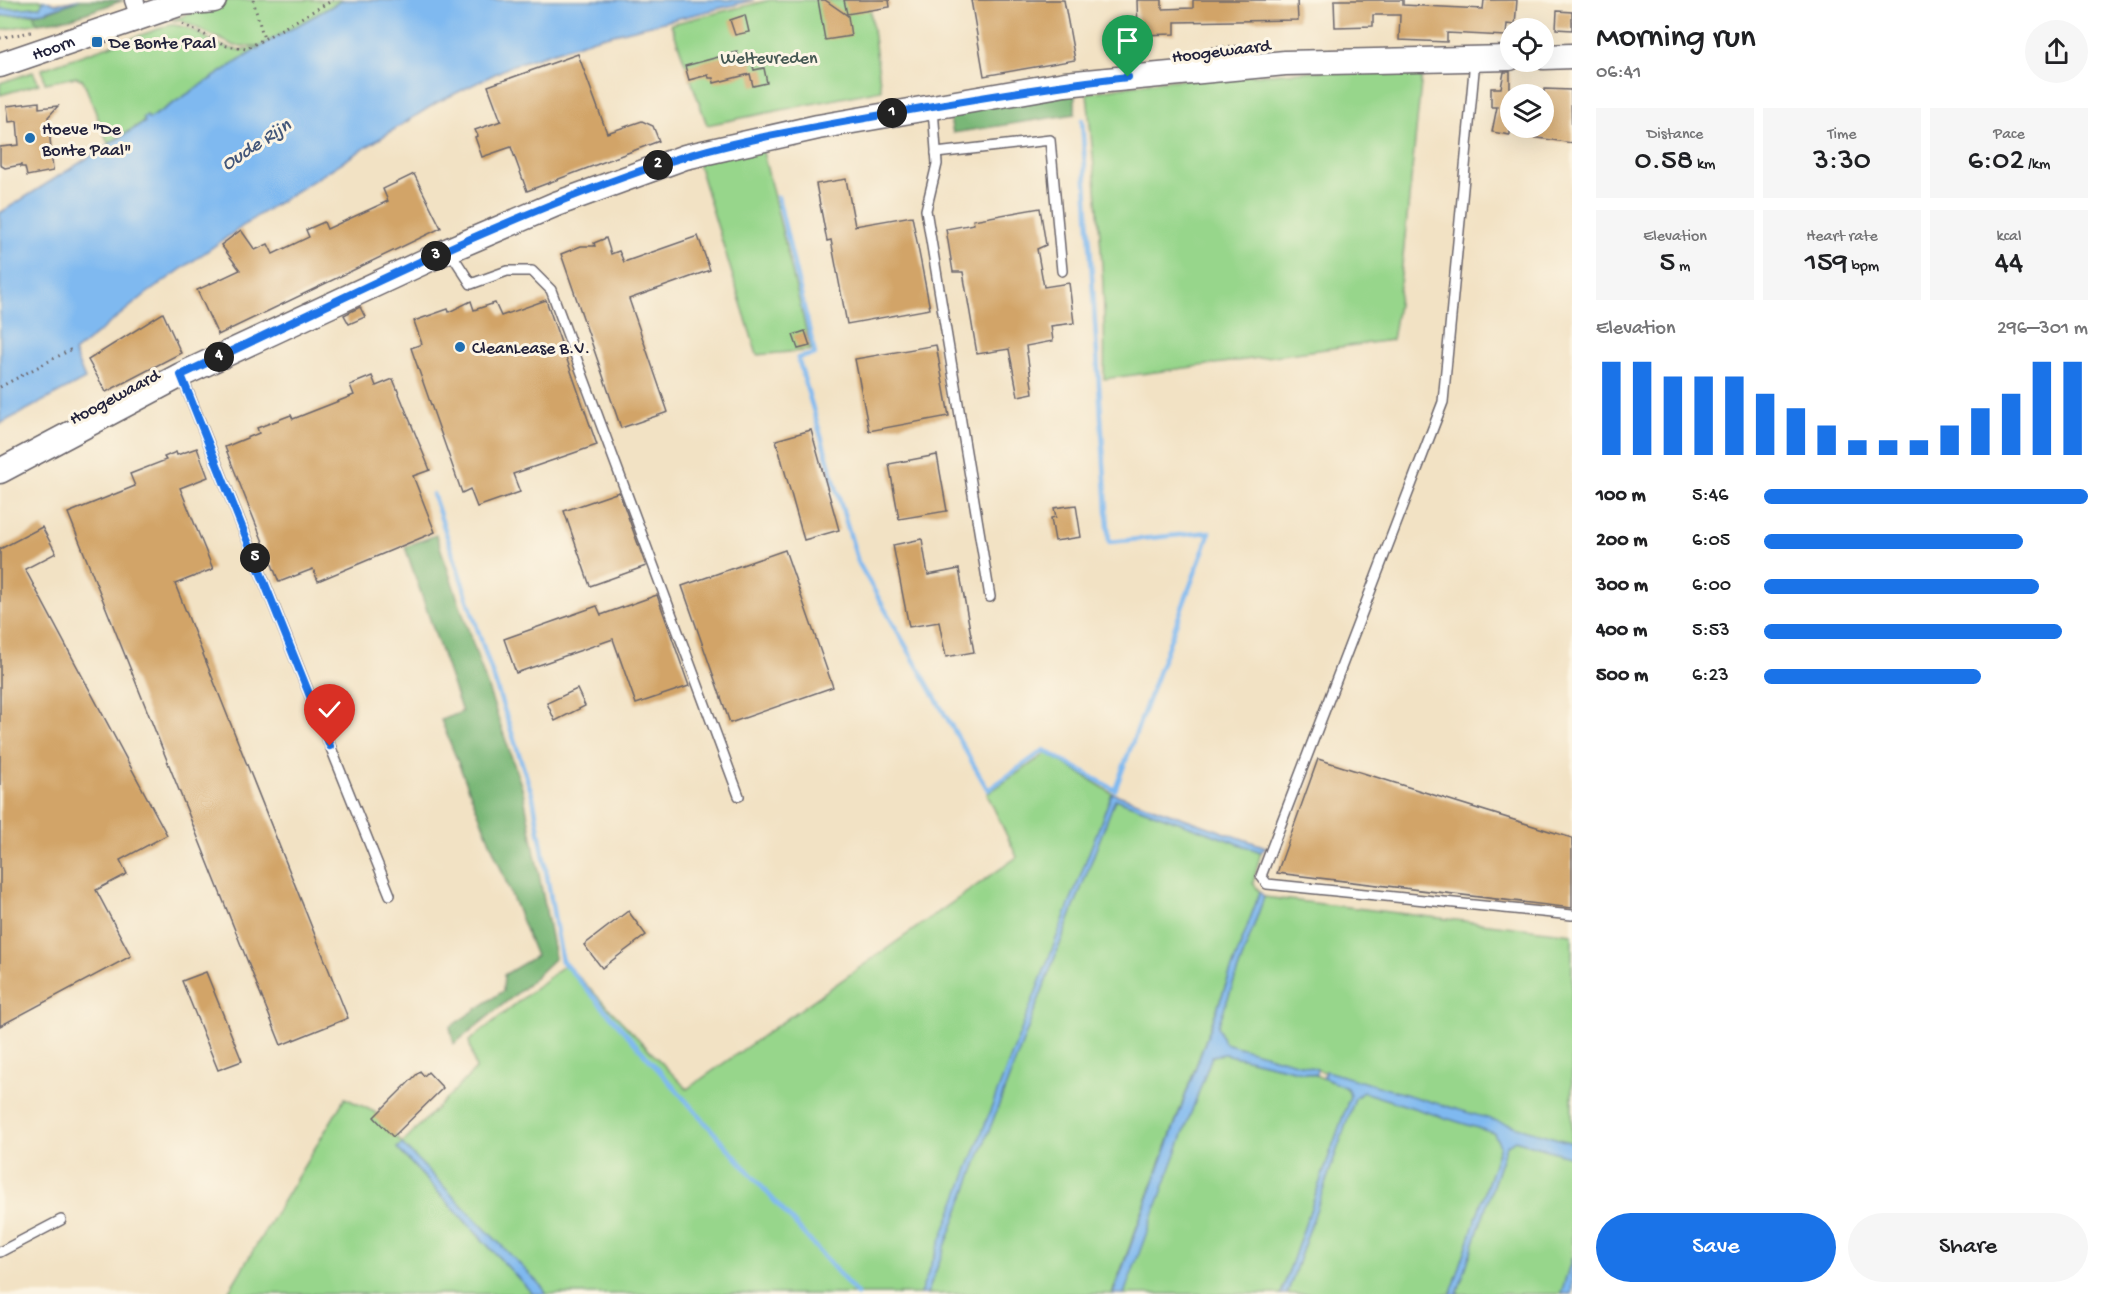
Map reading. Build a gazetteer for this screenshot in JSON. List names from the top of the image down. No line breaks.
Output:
{"streets":{"street":["Hoorn","Hoogewaard"]},"water":["Oude Rijn"],"parks":["Weltevreden"],"places":{"transit":["De Bonte Paal"],"other":["Hoeve \"De Bonte Paal\"","CleanLease B.V."]},"page":{"heading":["Morning run","06:41"],"pins":["1","2","3","4","5"],"stats":[["Distance","0.58 km"],["Time","3:30"],["Pace","6:02 /km"],["Elevation","5 m"],["Heart rate","159 bpm"],["kcal","44"]],"chart":["Elevation","296–301 m"],"list":[{"name":"100 m","note":"5:46"},{"name":"200 m","note":"6:05"},{"name":"300 m","note":"6:00"},{"name":"400 m","note":"5:53"},{"name":"500 m","note":"6:23"}],"buttons":["Save","Share"]}}
